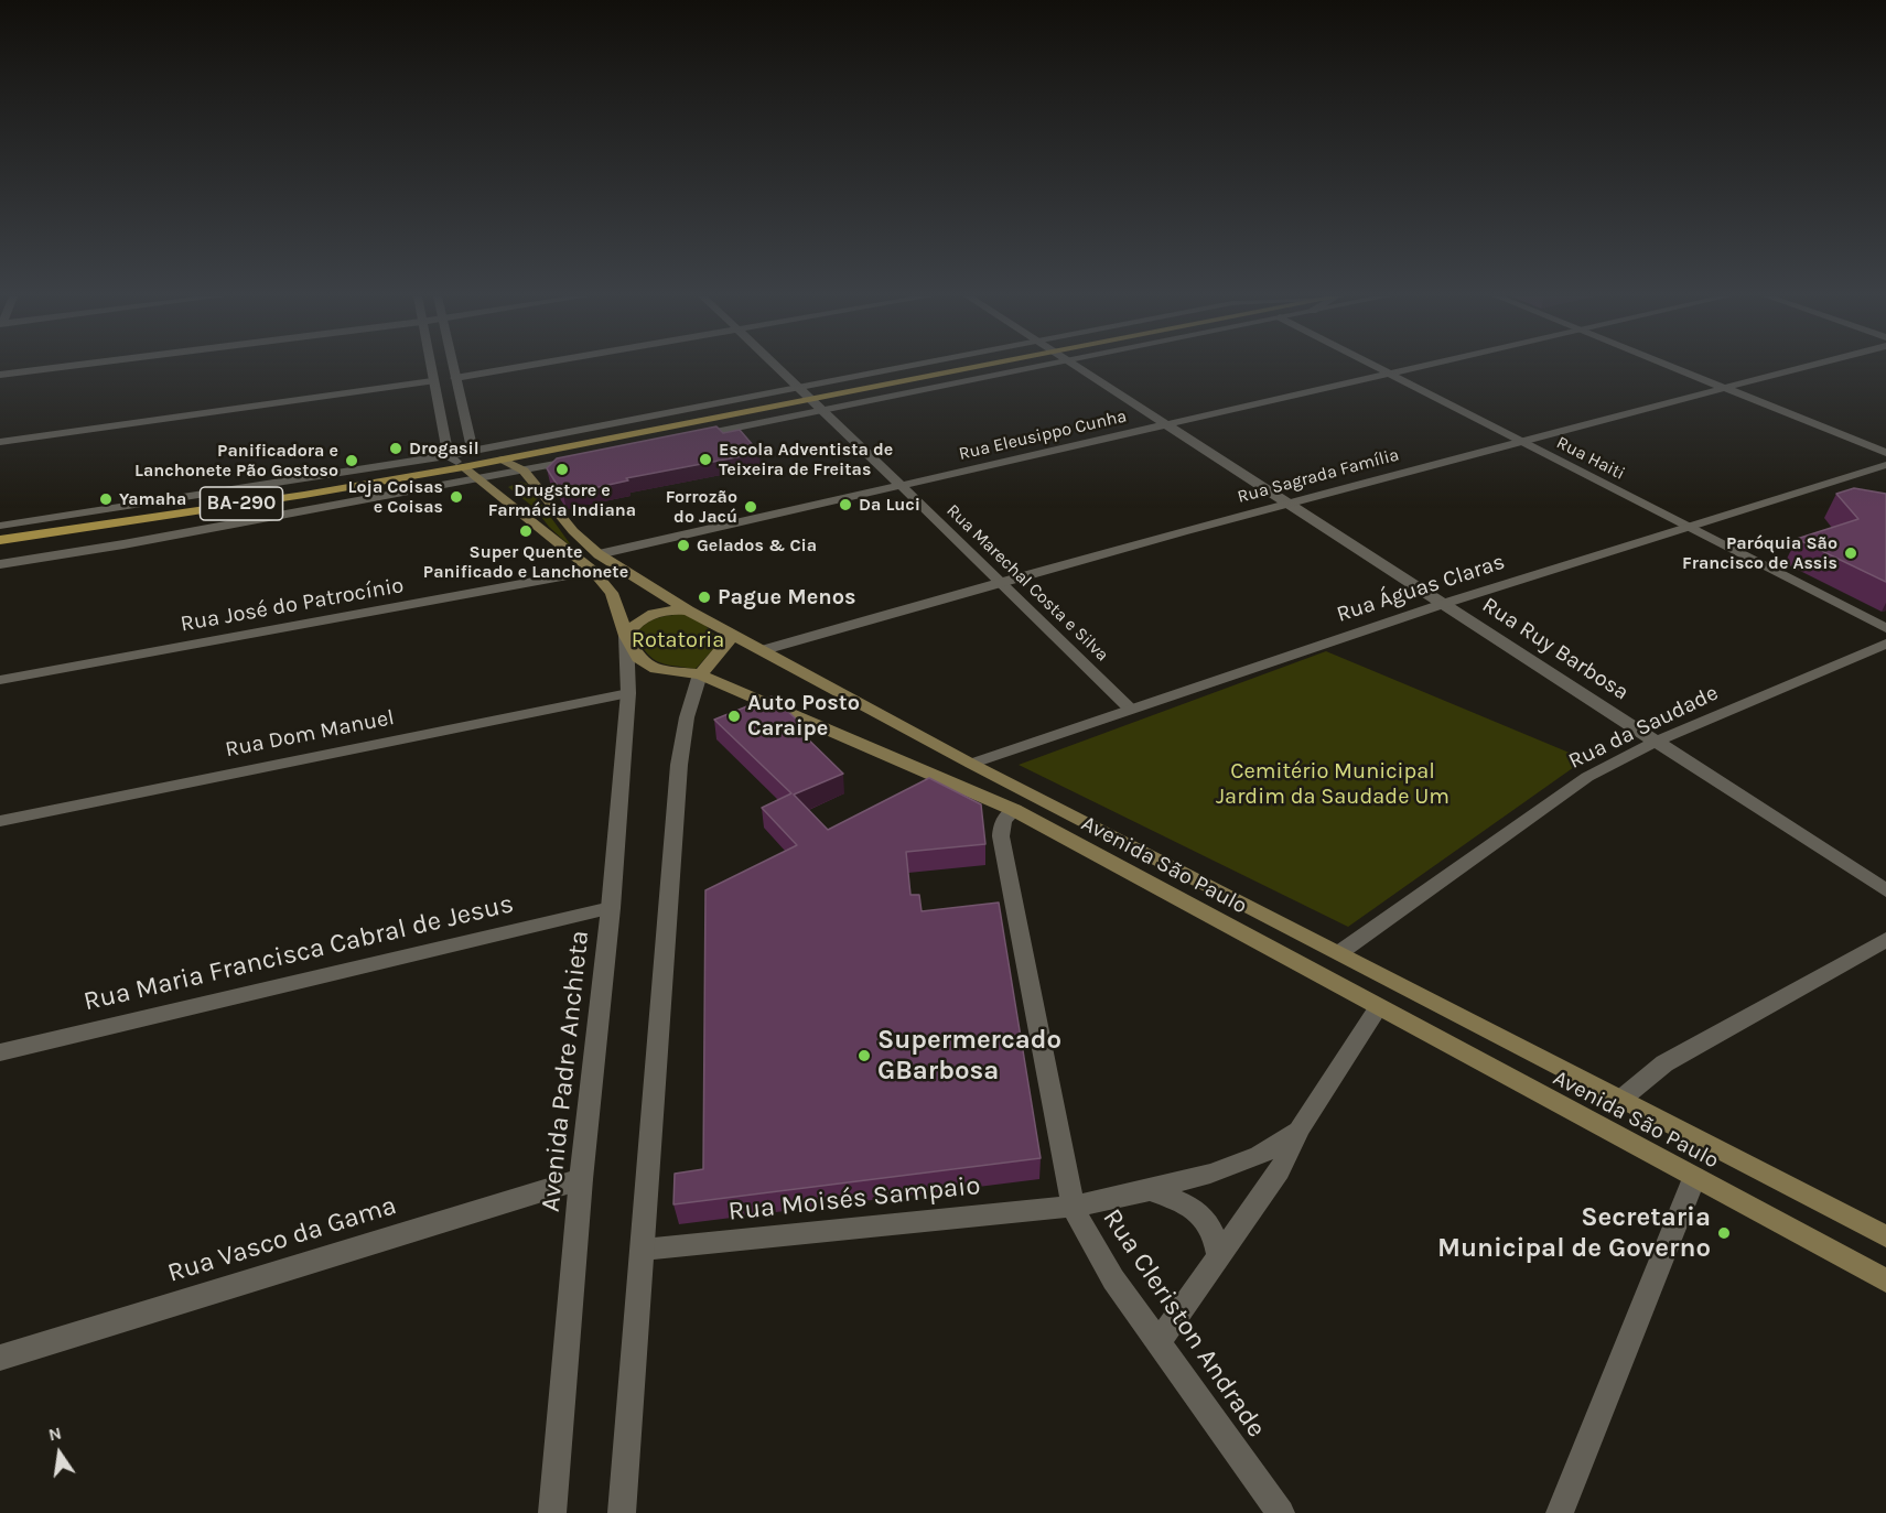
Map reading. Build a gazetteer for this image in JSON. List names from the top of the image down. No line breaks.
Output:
{"streets":{"main road":["BA-290","Avenida São Paulo"],"street":["Rua Eleusippo Cunha","Rua Haiti","Rua Sagrada Família","Rua Marechal Costa e Silva","Rua Águas Claras","Rua José do Patrocínio","Rua Ruy Barbosa","Rua da Saudade","Rua Dom Manuel","Rua Maria Francisca Cabral de Jesus","Avenida Padre Anchieta","Rua Moisés Sampaio","Rua Vasco da Gama","Rua Cleriston Andrade"]},"crossings":[["Rua Eleusippo Cunha","Rua Haiti"],["Rua Eleusippo Cunha","Rua Marechal Costa e Silva"],["Rua Eleusippo Cunha","Rua José do Patrocínio"],["Rua Eleusippo Cunha","Rua Ruy Barbosa"],["Rua Eleusippo Cunha","Avenida São Paulo"],["Rua Haiti","Rua Sagrada Família"],["Rua Haiti","Rua Águas Claras"],["Rua Sagrada Família","Rua Marechal Costa e Silva"],["Rua Sagrada Família","Rua Ruy Barbosa"],["Rua Sagrada Família","Avenida São Paulo"],["BA-290","Rua Marechal Costa e Silva"],["BA-290","Avenida São Paulo"],["Rua Marechal Costa e Silva","Rua Águas Claras"],["Rua Águas Claras","Rua Ruy Barbosa"],["Rua Águas Claras","Avenida São Paulo"],["Rua José do Patrocínio","Avenida São Paulo"],["Rua Ruy Barbosa","Rua da Saudade"],["Rua da Saudade","Avenida São Paulo"],["Rua Dom Manuel","Avenida Padre Anchieta"],["Avenida São Paulo","Avenida Padre Anchieta"],["Avenida São Paulo","Rua Cleriston Andrade"],["Rua Maria Francisca Cabral de Jesus","Avenida Padre Anchieta"],["Avenida Padre Anchieta","Rua Vasco da Gama"],["Rua Moisés Sampaio","Rua Cleriston Andrade"]],"parks":["Rotatoria","Cemitério Municipal Jardim da Saudade Um"],"places":["Drogasil","Escola Adventista de Teixeira de Freitas","Panificadora e Lanchonete Pão Gostoso","Drugstore e Farmácia Indiana","Loja Coisas e Coisas","Yamaha","Da Luci","Forrozão do Jacú","Super Quente Panificado e Lanchonete","Gelados & Cia","Paróquia São Francisco de Assis","Pague Menos","Auto Posto Caraipe","Supermercado GBarbosa","Secretaria Municipal de Governo"],"north":"top"}
